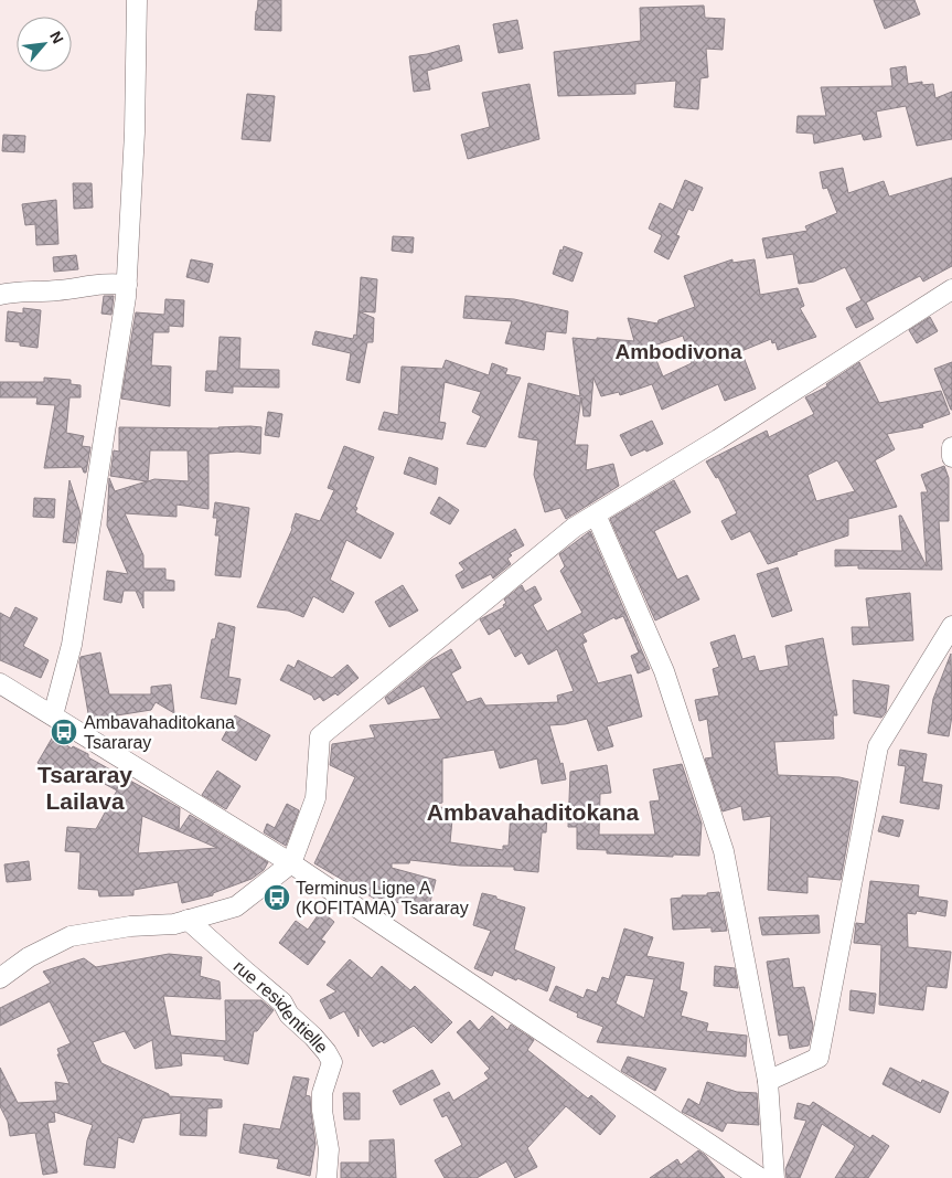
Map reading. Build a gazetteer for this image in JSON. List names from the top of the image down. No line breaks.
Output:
{"streets":{"street":["rue residentielle"]},"districts":["Ambodivona","Tsararay Lailava","Ambavahaditokana"],"places":{"bus stop":["Ambavahaditokana Tsararay","Terminus Ligne A (KOFITAMA) Tsararay"]},"north":"top right"}
